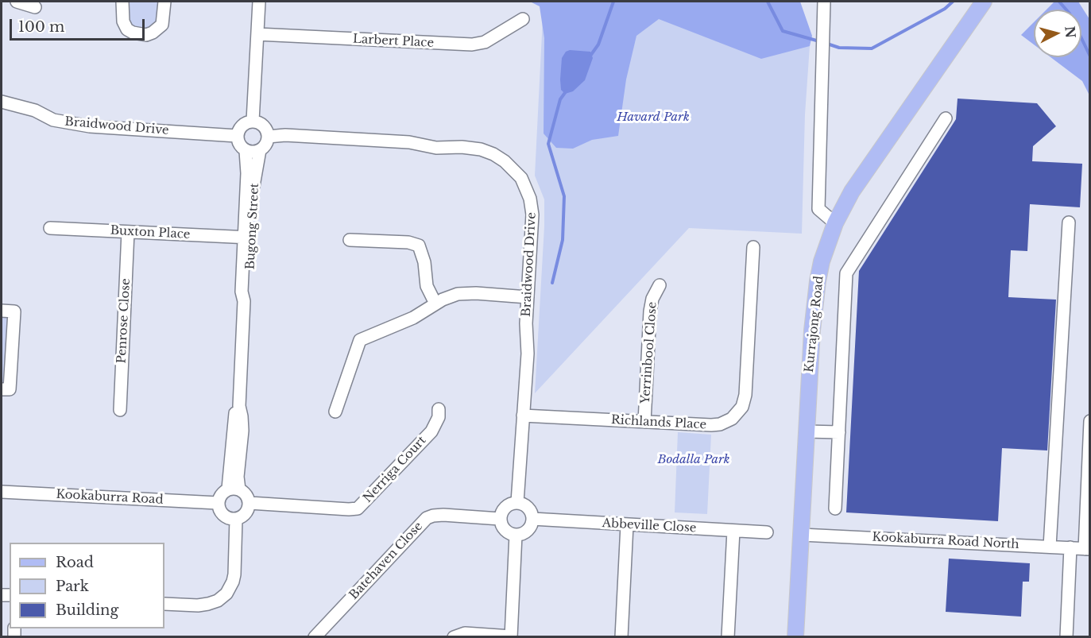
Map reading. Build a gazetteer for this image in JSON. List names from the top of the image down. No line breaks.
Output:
{"streets":{"main road":["Kurrajong Road"],"street":["Larbert Place","Braidwood Drive","Bugong Street","Buxton Place","Penrose Close","Yerrinbool Close","Richlands Place","Nerriga Court","Kookaburra Road","Abbeville Close","Kookaburra Road North","Batehaven Close"]},"crossings":[["Braidwood Drive","Bugong Street"],["Braidwood Drive","Richlands Place"],["Braidwood Drive","Abbeville Close"],["Braidwood Drive","Batehaven Close"],["Bugong Street","Buxton Place"],["Bugong Street","Nerriga Court"],["Bugong Street","Kookaburra Road"],["Buxton Place","Penrose Close"],["Kurrajong Road","Kookaburra Road North"],["Yerrinbool Close","Richlands Place"],["Nerriga Court","Kookaburra Road"],["Abbeville Close","Batehaven Close"]],"parks":["Havard Park","Bodalla Park"],"legend":["Road","Park","Building"],"scale_bar":"100 m","north":"right"}
